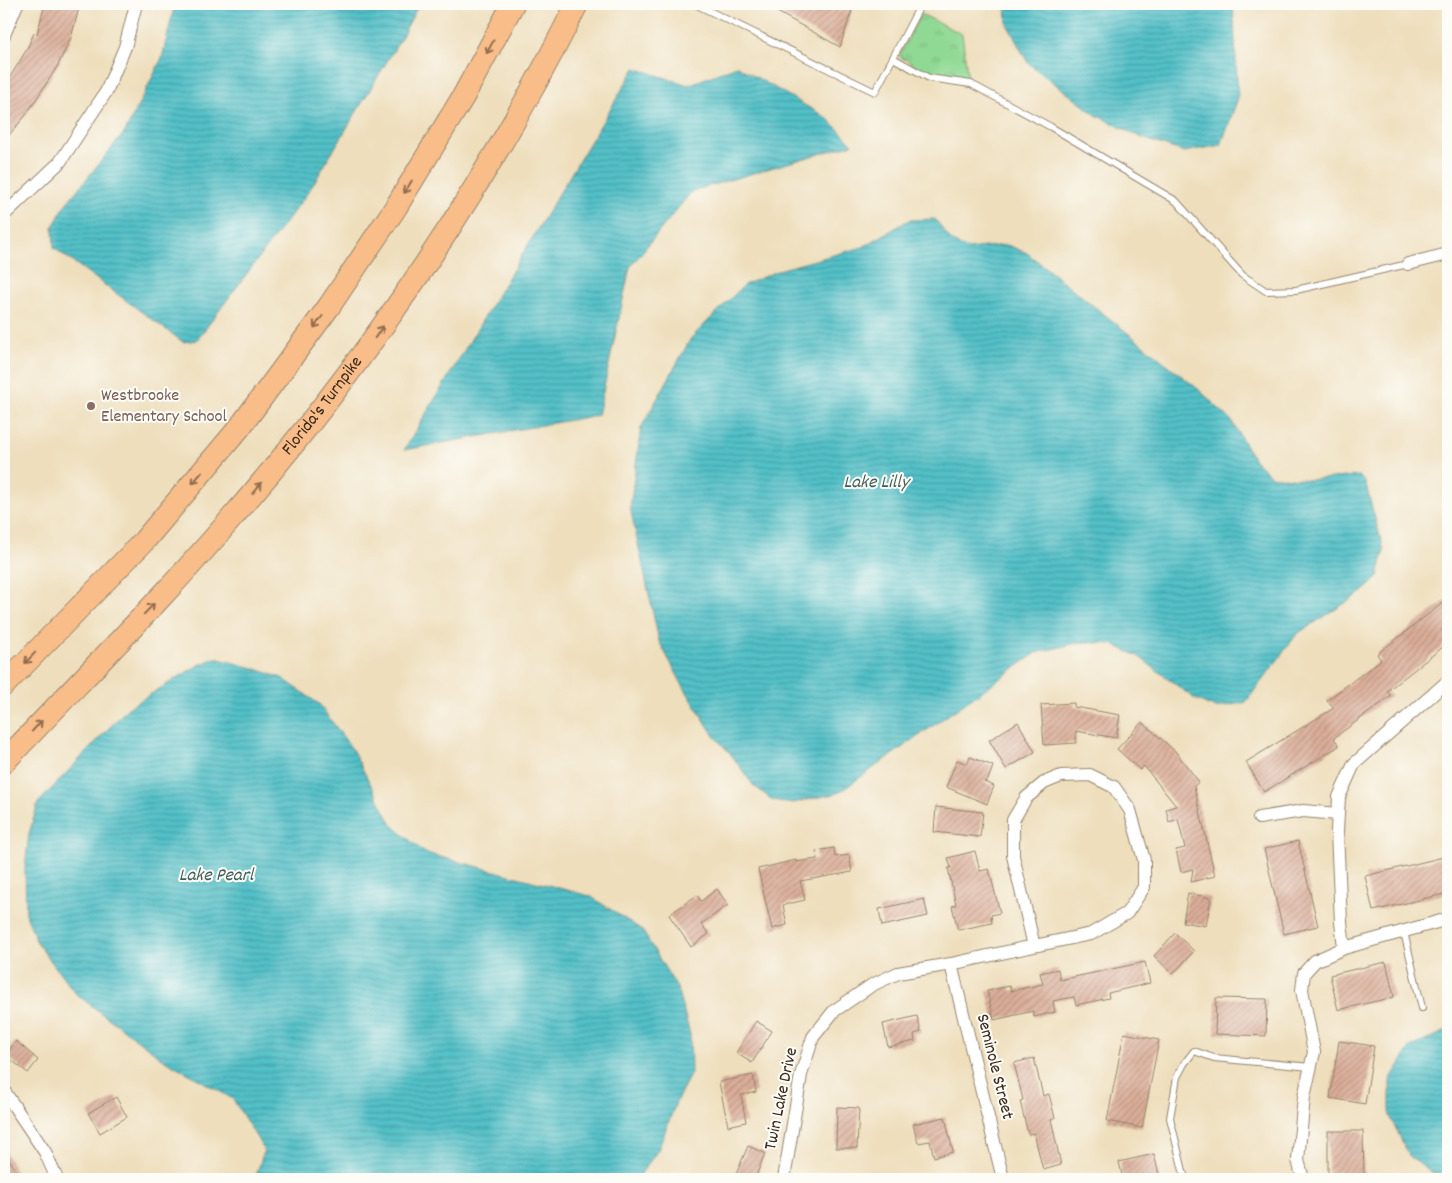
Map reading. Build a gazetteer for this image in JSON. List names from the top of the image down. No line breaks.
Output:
{"streets":{"highway":["Florida's Turnpike"],"street":["Seminole Street","Twin Lake Drive"]},"crossings":[["Seminole Street","Twin Lake Drive"]],"water":["Lake Lilly","Lake Pearl"],"places":["Westbrooke Elementary School"]}
